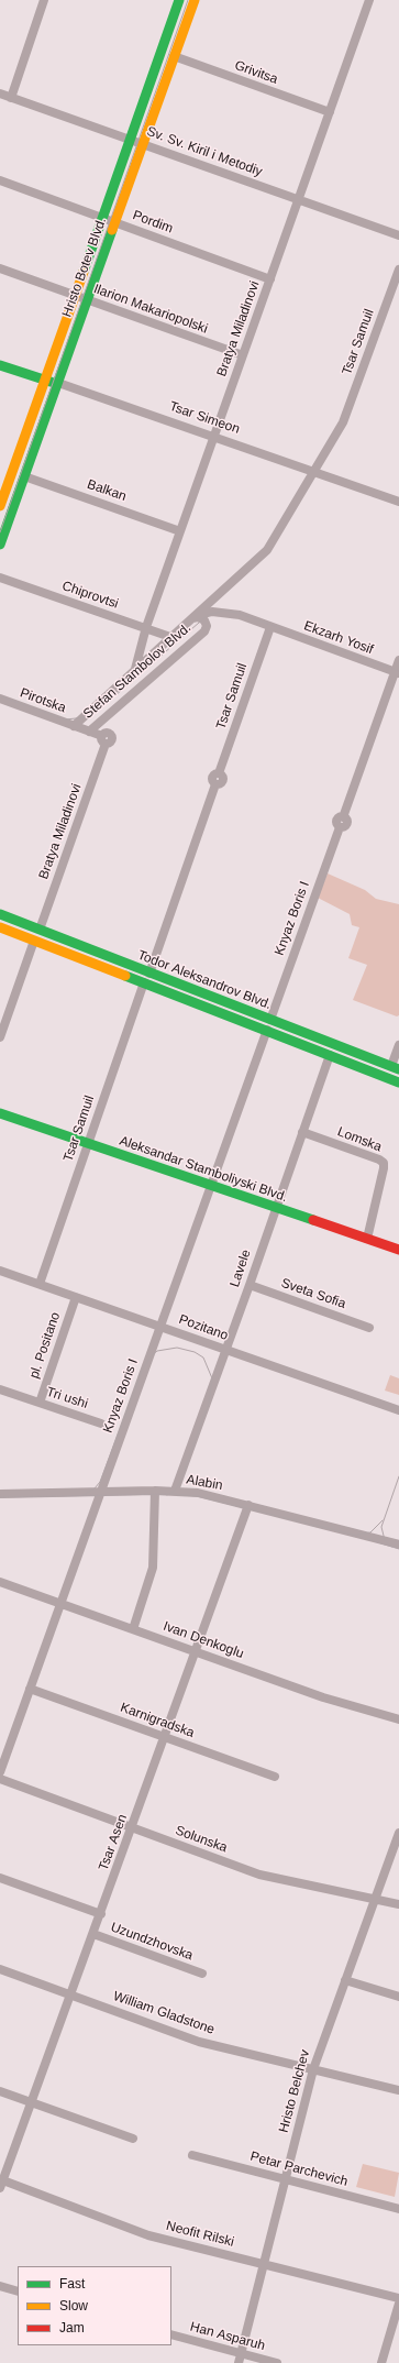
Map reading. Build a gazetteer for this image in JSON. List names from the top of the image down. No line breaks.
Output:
{"streets":{"main road":["Hristo Botev Blvd.","Tsar Simeon","Todor Aleksandrov Blvd.","Aleksandar Stamboliyski Blvd."],"street":["Grivitsa","Sv. Sv. Kiril i Metodiy","Pordim","Ilarion Makariopolski","Bratya Miladinovi","Tsar Samuil","Balkan","Chiprovtsi","Ekzarh Yosif","Stefan Stambolov Blvd.","Pirotska","Knyaz Boris I","Lomska","Lavele","Sveta Sofia","Pozitano","pl. Positano","Tri ushi","Alabin","Ivan Denkoglu","Karnigradska","Solunska","Tsar Asen","Uzundzhovska","William Gladstone","Hristo Belchev","Petar Parchevich","Neofit Rilski","Han Asparuh"]},"crossings":[["Grivitsa","Hristo Botev Blvd."],["Grivitsa","Bratya Miladinovi"],["Sv. Sv. Kiril i Metodiy","Hristo Botev Blvd."],["Sv. Sv. Kiril i Metodiy","Bratya Miladinovi"],["Pordim","Hristo Botev Blvd."],["Pordim","Bratya Miladinovi"],["Hristo Botev Blvd.","Ilarion Makariopolski"],["Hristo Botev Blvd.","Tsar Simeon"],["Hristo Botev Blvd.","Balkan"],["Ilarion Makariopolski","Bratya Miladinovi"],["Bratya Miladinovi","Tsar Simeon"],["Bratya Miladinovi","Balkan"],["Bratya Miladinovi","Chiprovtsi"],["Bratya Miladinovi","Stefan Stambolov Blvd."],["Bratya Miladinovi","Pirotska"],["Bratya Miladinovi","Todor Aleksandrov Blvd."],["Tsar Samuil","Ekzarh Yosif"],["Tsar Samuil","Stefan Stambolov Blvd."],["Tsar Samuil","Todor Aleksandrov Blvd."],["Tsar Samuil","Aleksandar Stamboliyski Blvd."],["Tsar Samuil","Pozitano"],["Tsar Simeon","Stefan Stambolov Blvd."],["Chiprovtsi","Stefan Stambolov Blvd."],["Ekzarh Yosif","Stefan Stambolov Blvd."],["Ekzarh Yosif","Knyaz Boris I"],["Stefan Stambolov Blvd.","Pirotska"],["Knyaz Boris I","Todor Aleksandrov Blvd."],["Knyaz Boris I","Aleksandar Stamboliyski Blvd."],["Knyaz Boris I","Pozitano"],["Knyaz Boris I","Alabin"],["Knyaz Boris I","Ivan Denkoglu"],["Knyaz Boris I","Karnigradska"],["Todor Aleksandrov Blvd.","Lavele"],["Lomska","Aleksandar Stamboliyski Blvd."],["Lomska","Lavele"],["Aleksandar Stamboliyski Blvd.","Lavele"],["Lavele","Sveta Sofia"],["Lavele","Pozitano"],["Lavele","Alabin"],["Pozitano","pl. Positano"],["pl. Positano","Tri ushi"],["Alabin","Tsar Asen"],["Ivan Denkoglu","Tsar Asen"],["Karnigradska","Tsar Asen"],["Solunska","Tsar Asen"],["Solunska","Hristo Belchev"],["Tsar Asen","Uzundzhovska"],["Tsar Asen","William Gladstone"],["Tsar Asen","Neofit Rilski"],["William Gladstone","Hristo Belchev"],["Hristo Belchev","Petar Parchevich"],["Hristo Belchev","Neofit Rilski"],["Hristo Belchev","Han Asparuh"]],"legend":["Fast","Slow","Jam"]}
